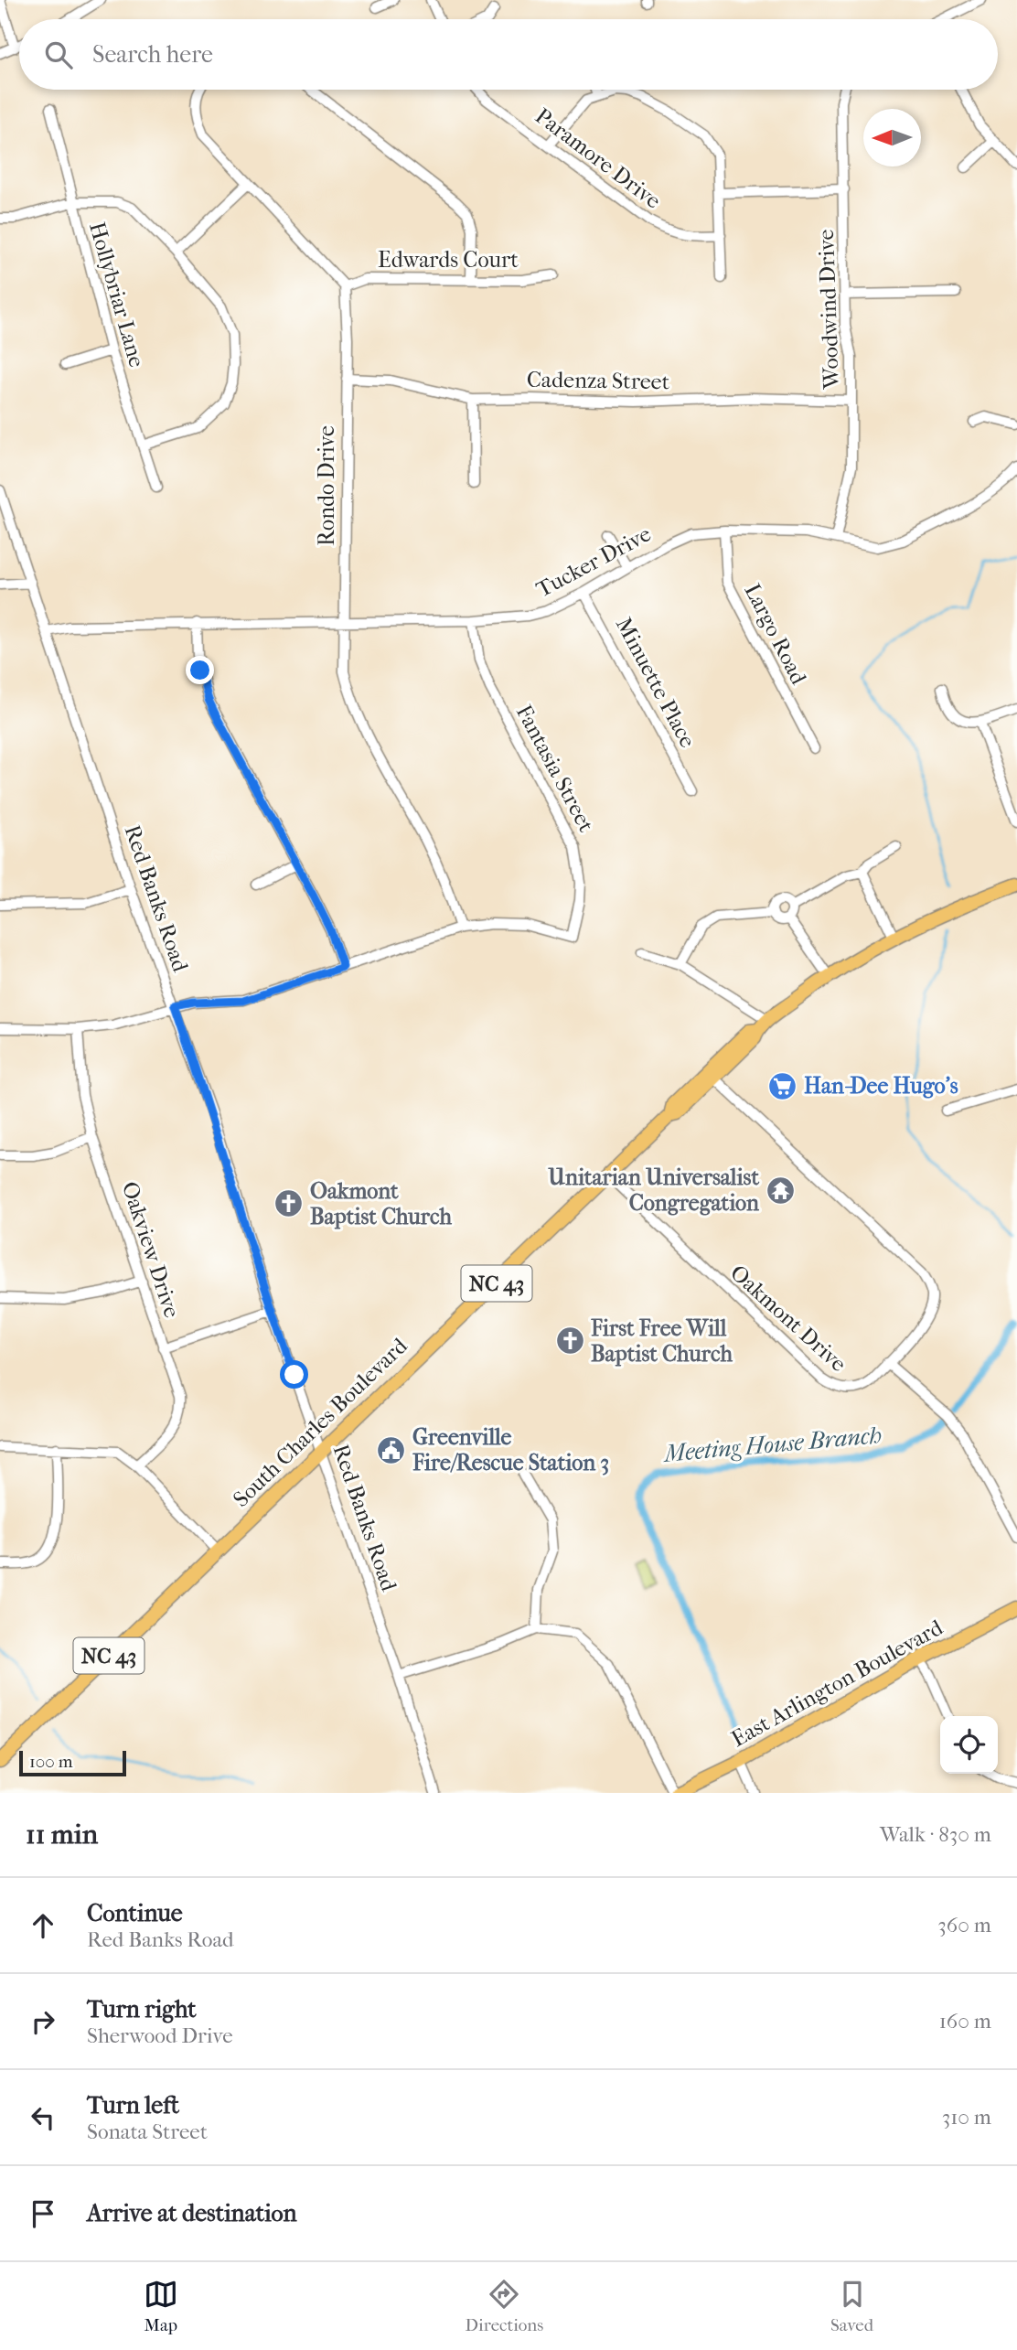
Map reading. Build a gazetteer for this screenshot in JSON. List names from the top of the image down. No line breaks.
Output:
{"streets":{"main road":["NC 43","South Charles Boulevard","East Arlington Boulevard"],"street":["Paramore Drive","Edwards Court","Hollybriar Lane","Woodwind Drive","Cadenza Street","Rondo Drive","Tucker Drive","Largo Road","Minuette Place","Fantasia Street","Red Banks Road","Oakview Drive","Oakmont Drive"]},"crossings":[["Edwards Court","Rondo Drive"],["Woodwind Drive","Cadenza Street"],["Woodwind Drive","Tucker Drive"],["Cadenza Street","Rondo Drive"],["Rondo Drive","Tucker Drive"],["Rondo Drive","Fantasia Street"],["Tucker Drive","Largo Road"],["Tucker Drive","Minuette Place"],["Tucker Drive","Fantasia Street"],["Tucker Drive","Red Banks Road"],["Red Banks Road","South Charles Boulevard"],["Oakmont Drive","South Charles Boulevard"]],"water":["Meeting House Branch"],"places":{"supermarket":["Han-Dee Hugo's"],"temple":["Unitarian Universalist Congregation"],"church":["Oakmont Baptist Church","First Free Will Baptist Church"],"public building":["Greenville Fire/Rescue Station 3"]},"scale_bar":"100 m","north":"left","page":{"search":"Search here","scale":"100 m","heading":["11 min","Walk · 830 m"],"list":[["Continue","Red Banks Road","360 m"],["Turn right","Sherwood Drive","160 m"],["Turn left","Sonata Street","310 m"],"Arrive at destination"],"nav":["Map","Directions","Saved"]}}
